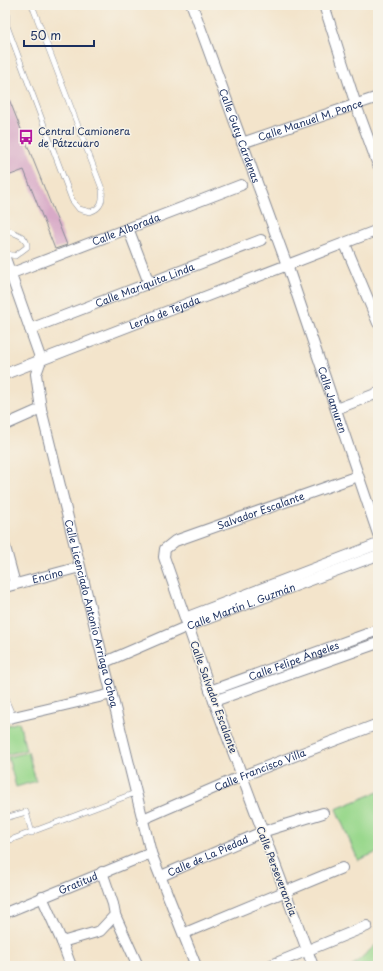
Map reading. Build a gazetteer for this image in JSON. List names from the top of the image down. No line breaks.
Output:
{"streets":{"street":["Calle Manuel M. Ponce","Calle Guty Cárdenas","Calle Alborada","Calle Mariquita Linda","Lerdo de Tejada","Calle Jamuren","Salvador Escalante","Encino","Calle Martín L. Guzmán","Calle Licenciado Antonio Arriaga Ochoa","Calle Felipe Ángeles","Calle Salvador Escalante","Calle Francisco Villa","Calle de La Piedad","Calle Perseverancia","Gratitud"]},"crossings":[["Calle Manuel M. Ponce","Calle Guty Cárdenas"],["Calle Guty Cárdenas","Lerdo de Tejada"],["Calle Guty Cárdenas","Calle Jamuren"],["Lerdo de Tejada","Calle Jamuren"],["Lerdo de Tejada","Calle Licenciado Antonio Arriaga Ochoa"],["Calle Jamuren","Salvador Escalante"],["Salvador Escalante","Calle Salvador Escalante"],["Encino","Calle Licenciado Antonio Arriaga Ochoa"],["Calle Martín L. Guzmán","Calle Licenciado Antonio Arriaga Ochoa"],["Calle Martín L. Guzmán","Calle Salvador Escalante"],["Calle Licenciado Antonio Arriaga Ochoa","Calle Francisco Villa"],["Calle Licenciado Antonio Arriaga Ochoa","Calle de La Piedad"],["Calle Licenciado Antonio Arriaga Ochoa","Gratitud"],["Calle Felipe Ángeles","Calle Salvador Escalante"],["Calle Salvador Escalante","Calle Francisco Villa"],["Calle Salvador Escalante","Calle Perseverancia"],["Calle Francisco Villa","Calle Perseverancia"],["Calle de La Piedad","Calle Perseverancia"]],"places":{"bus stop":["Central Camionera de Pátzcuaro"]},"scale_bar":"50 m"}
